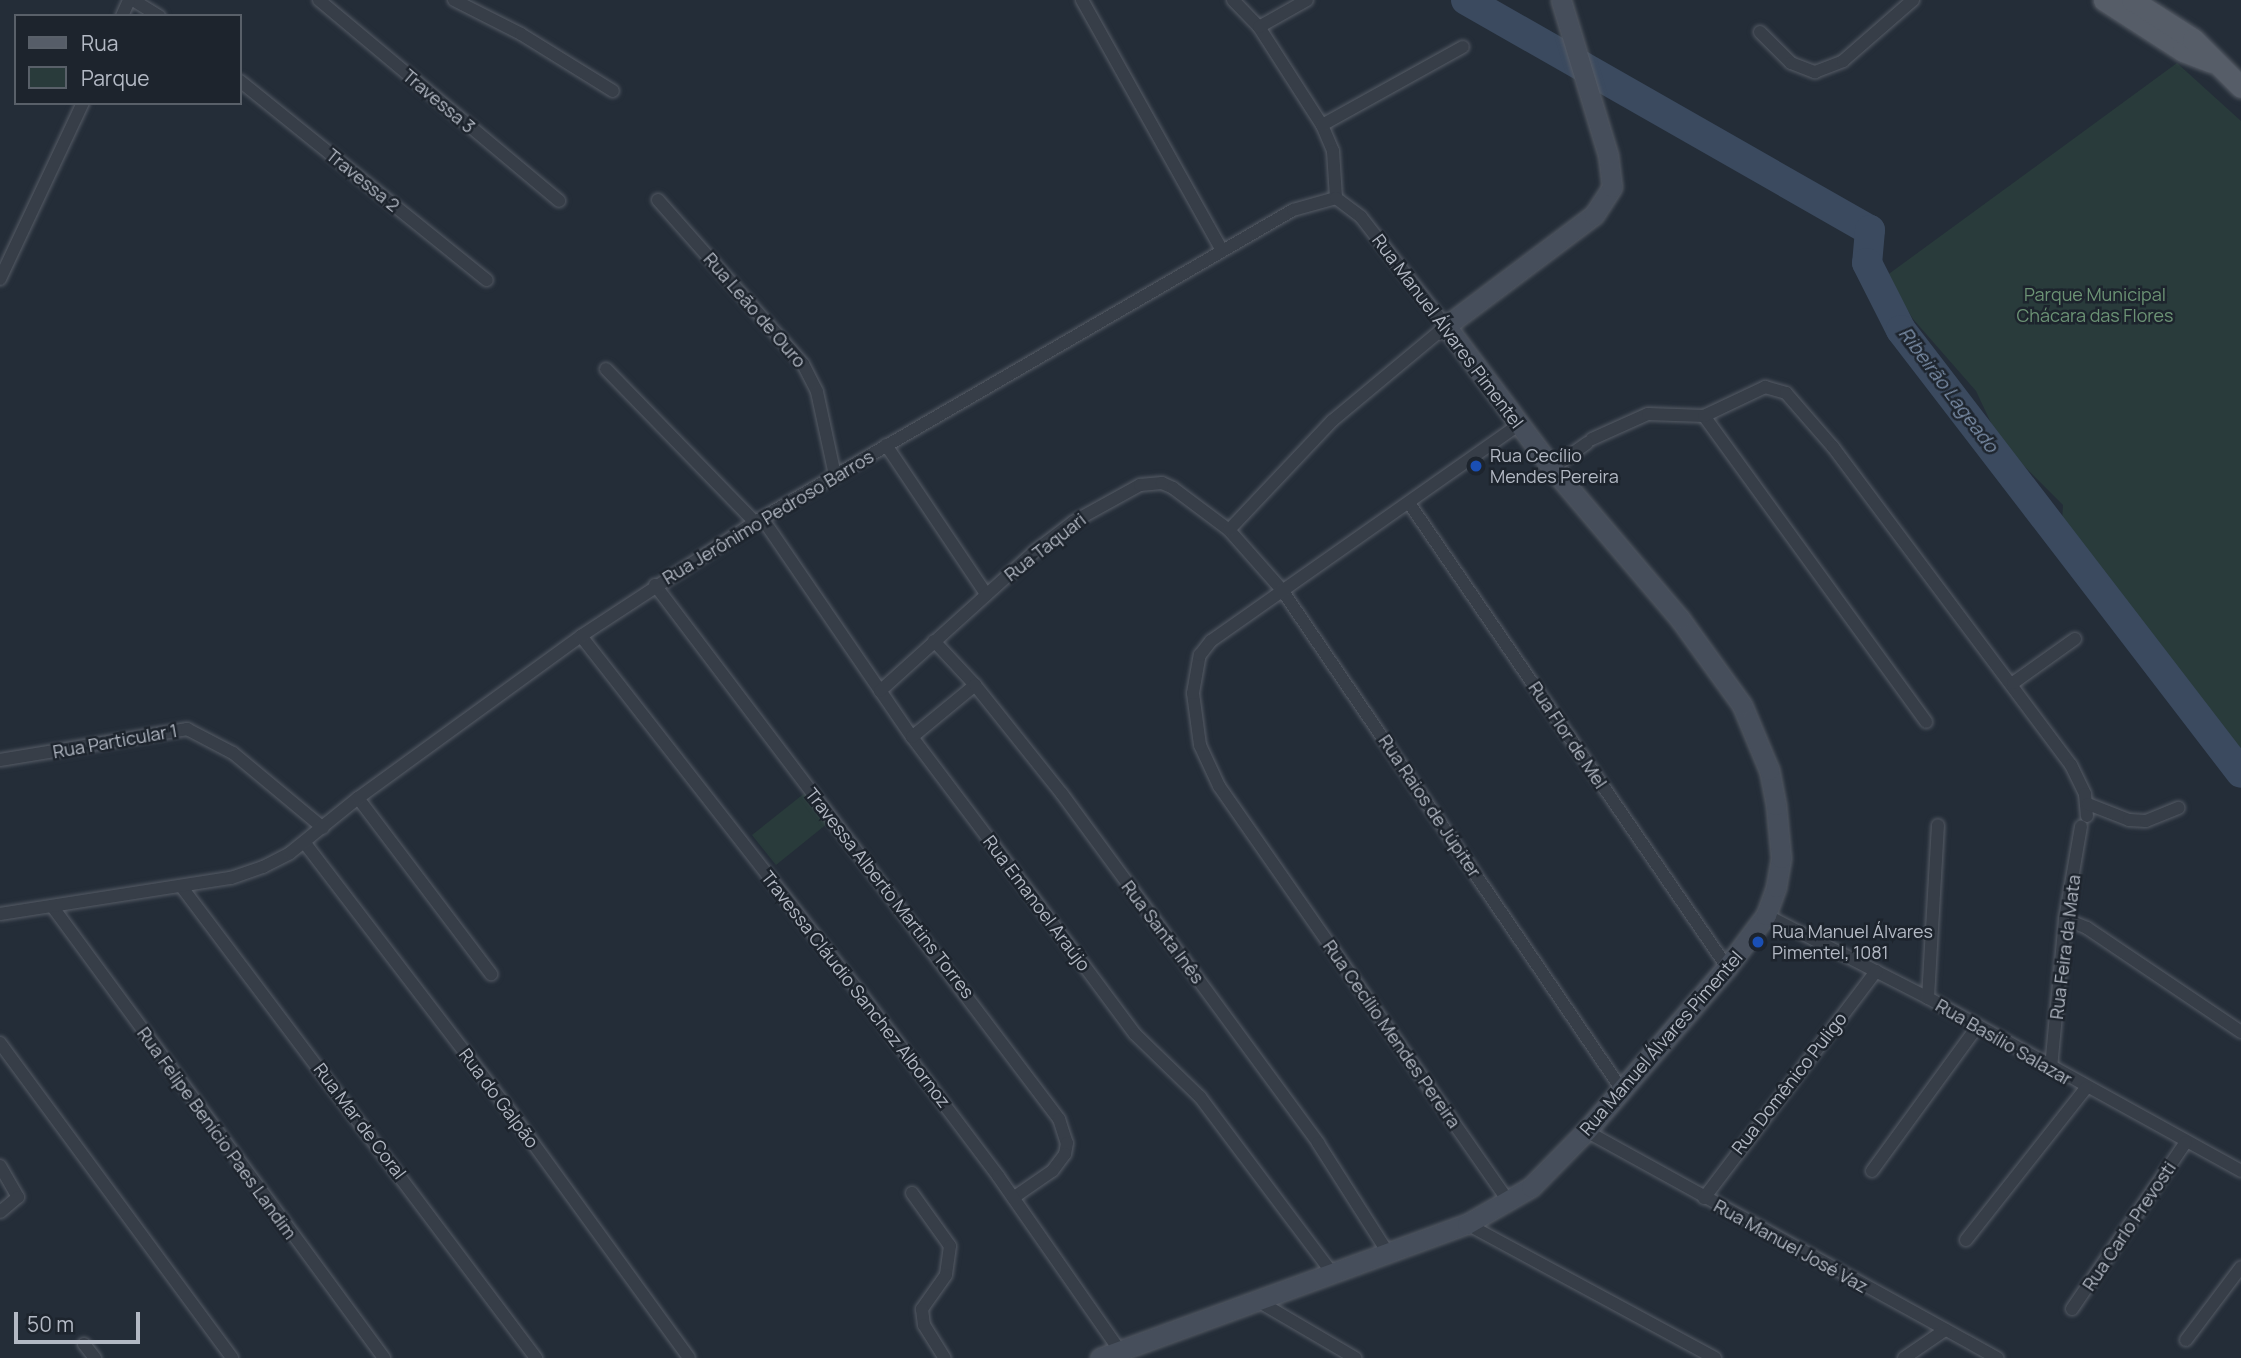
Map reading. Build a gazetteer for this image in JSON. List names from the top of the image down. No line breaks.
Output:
{"streets":{"street":["Travessa 3","Travessa 2","Rua Leão de Ouro","Rua Manuel Álvares Pimentel","Rua Jerônimo Pedroso Barros","Rua Taquari","Rua Flor de Mel","Rua Particular 1","Rua Raios de Júpiter","Travessa Alberto Martins Torres","Rua Emanoel Araújo","Rua Santa Inês","Rua Feira da Mata","Travessa Cláudio Sanchez Albornoz","Rua Cecílio Mendes Pereira","Rua Basílio Salazar","Rua Domênico Puligo","Rua do Galpão","Rua Mar de Coral","Rua Felipe Benício Paes Landim","Rua Carlo Prevosti","Rua Manuel José Vaz"]},"crossings":[["Rua Leão de Ouro","Rua Jerônimo Pedroso Barros"],["Rua Manuel Álvares Pimentel","Rua Jerônimo Pedroso Barros"],["Rua Manuel Álvares Pimentel","Rua Flor de Mel"],["Rua Manuel Álvares Pimentel","Rua Raios de Júpiter"],["Rua Manuel Álvares Pimentel","Rua Emanoel Araújo"],["Rua Manuel Álvares Pimentel","Rua Santa Inês"],["Rua Manuel Álvares Pimentel","Travessa Cláudio Sanchez Albornoz"],["Rua Manuel Álvares Pimentel","Rua Cecílio Mendes Pereira"],["Rua Manuel Álvares Pimentel","Rua Basílio Salazar"],["Rua Manuel Álvares Pimentel","Rua Manuel José Vaz"],["Rua Jerônimo Pedroso Barros","Rua Particular 1"],["Rua Jerônimo Pedroso Barros","Travessa Alberto Martins Torres"],["Rua Jerônimo Pedroso Barros","Rua Emanoel Araújo"],["Rua Jerônimo Pedroso Barros","Travessa Cláudio Sanchez Albornoz"],["Rua Jerônimo Pedroso Barros","Rua do Galpão"],["Rua Jerônimo Pedroso Barros","Rua Mar de Coral"],["Rua Jerônimo Pedroso Barros","Rua Felipe Benício Paes Landim"],["Rua Taquari","Rua Raios de Júpiter"],["Rua Taquari","Rua Emanoel Araújo"],["Rua Taquari","Rua Santa Inês"],["Rua Flor de Mel","Rua Cecílio Mendes Pereira"],["Rua Raios de Júpiter","Rua Cecílio Mendes Pereira"],["Travessa Alberto Martins Torres","Travessa Cláudio Sanchez Albornoz"],["Rua Feira da Mata","Rua Basílio Salazar"],["Rua Basílio Salazar","Rua Domênico Puligo"],["Rua Basílio Salazar","Rua Carlo Prevosti"],["Rua Domênico Puligo","Rua Manuel José Vaz"]],"water":["Ribeirão Lageado"],"parks":["Parque Municipal Chácara das Flores"],"places":["Rua Cecílio Mendes Pereira","Rua Manuel Álvares Pimentel, 1081"],"legend":["Rua","Parque"],"scale_bar":"50 m"}
